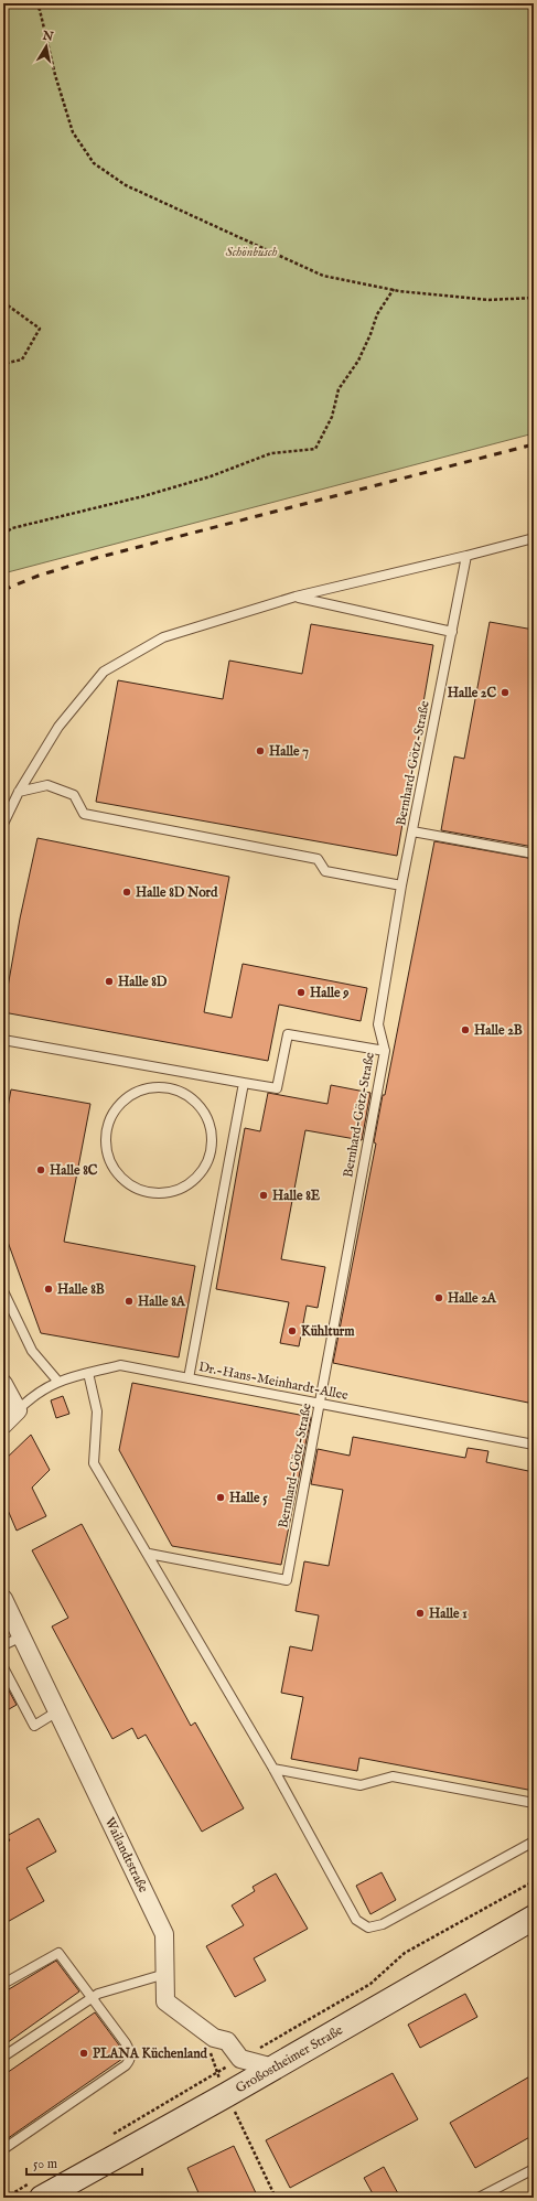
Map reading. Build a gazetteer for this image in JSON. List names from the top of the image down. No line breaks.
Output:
{"streets":{"main road":["Großostheimer Straße"],"street":["Wailandtstraße"],"lane":["Bernhard-Götz-Straße","Dr.-Hans-Meinhardt-Allee"]},"crossings":[["Bernhard-Götz-Straße","Dr.-Hans-Meinhardt-Allee"]],"parks":["Schönbusch"],"places":["Halle 2C","Halle 7","Halle 8D Nord","Halle 8D","Halle 9","Halle 2B","Halle 8C","Halle 8E","Halle 8B","Halle 2A","Halle 8A","Kühlturm","Halle 5","Halle 1","PLANA Küchenland"],"scale_bar":"50 m","north":"top"}
